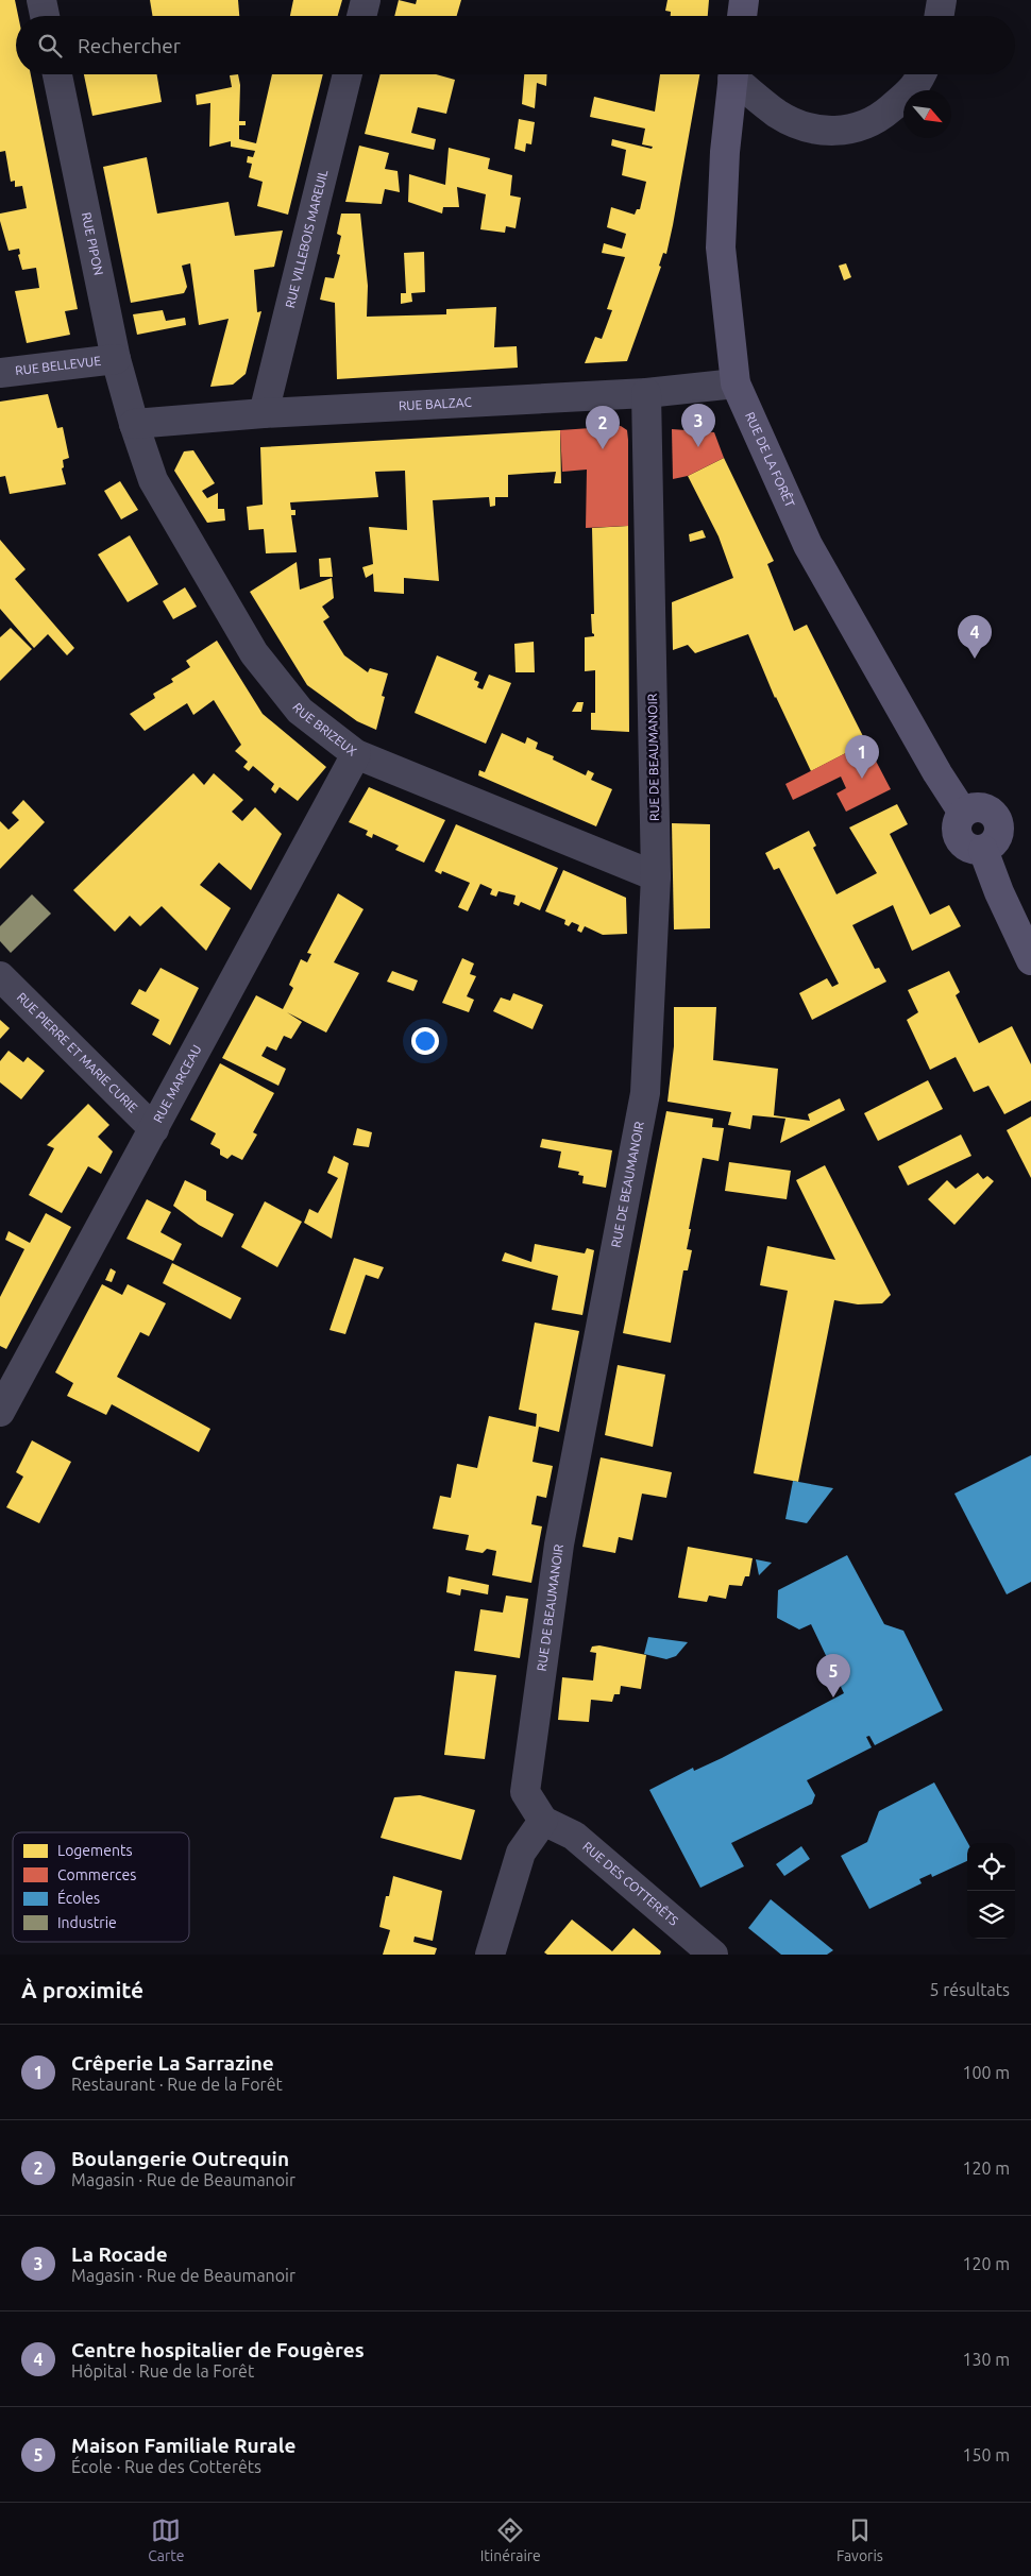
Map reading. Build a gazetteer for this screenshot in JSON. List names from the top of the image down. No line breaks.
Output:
{"streets":{"main road":["RUE DE LA FORÊT"],"street":["RUE VILLEBOIS MAREUIL","RUE PIPON","RUE BELLEVUE","RUE BALZAC","RUE BRIZEUX","RUE DE BEAUMANOIR","RUE PIERRE ET MARIE CURIE","RUE MARCEAU","RUE DES COTTERÊTS"]},"crossings":[["RUE VILLEBOIS MAREUIL","RUE BALZAC"],["RUE PIPON","RUE BELLEVUE"],["RUE PIPON","RUE BALZAC"],["RUE PIPON","RUE BRIZEUX"],["RUE BALZAC","RUE DE LA FORÊT"],["RUE BALZAC","RUE BRIZEUX"],["RUE BALZAC","RUE DE BEAUMANOIR"],["RUE BRIZEUX","RUE DE BEAUMANOIR"],["RUE BRIZEUX","RUE MARCEAU"],["RUE DE BEAUMANOIR","RUE DES COTTERÊTS"],["RUE PIERRE ET MARIE CURIE","RUE MARCEAU"]],"legend":["Logements","Commerces","Écoles","Industrie"],"north":"bottom right","page":{"search":"Rechercher","pins":["3","2","4","1","5"],"heading":["À proximité","5 résultats"],"list":[{"mark":"1","name":"Crêperie La Sarrazine","note":"Restaurant · Rue de la Forêt","value":"100 m"},{"mark":"2","name":"Boulangerie Outrequin","note":"Magasin · Rue de Beaumanoir","value":"120 m"},{"mark":"3","name":"La Rocade","note":"Magasin · Rue de Beaumanoir","value":"120 m"},{"mark":"4","name":"Centre hospitalier de Fougères","note":"Hôpital · Rue de la Forêt","value":"130 m"},{"mark":"5","name":"Maison Familiale Rurale","note":"École · Rue des Cotterêts","value":"150 m"}],"nav":["Carte","Itinéraire","Favoris"]}}
